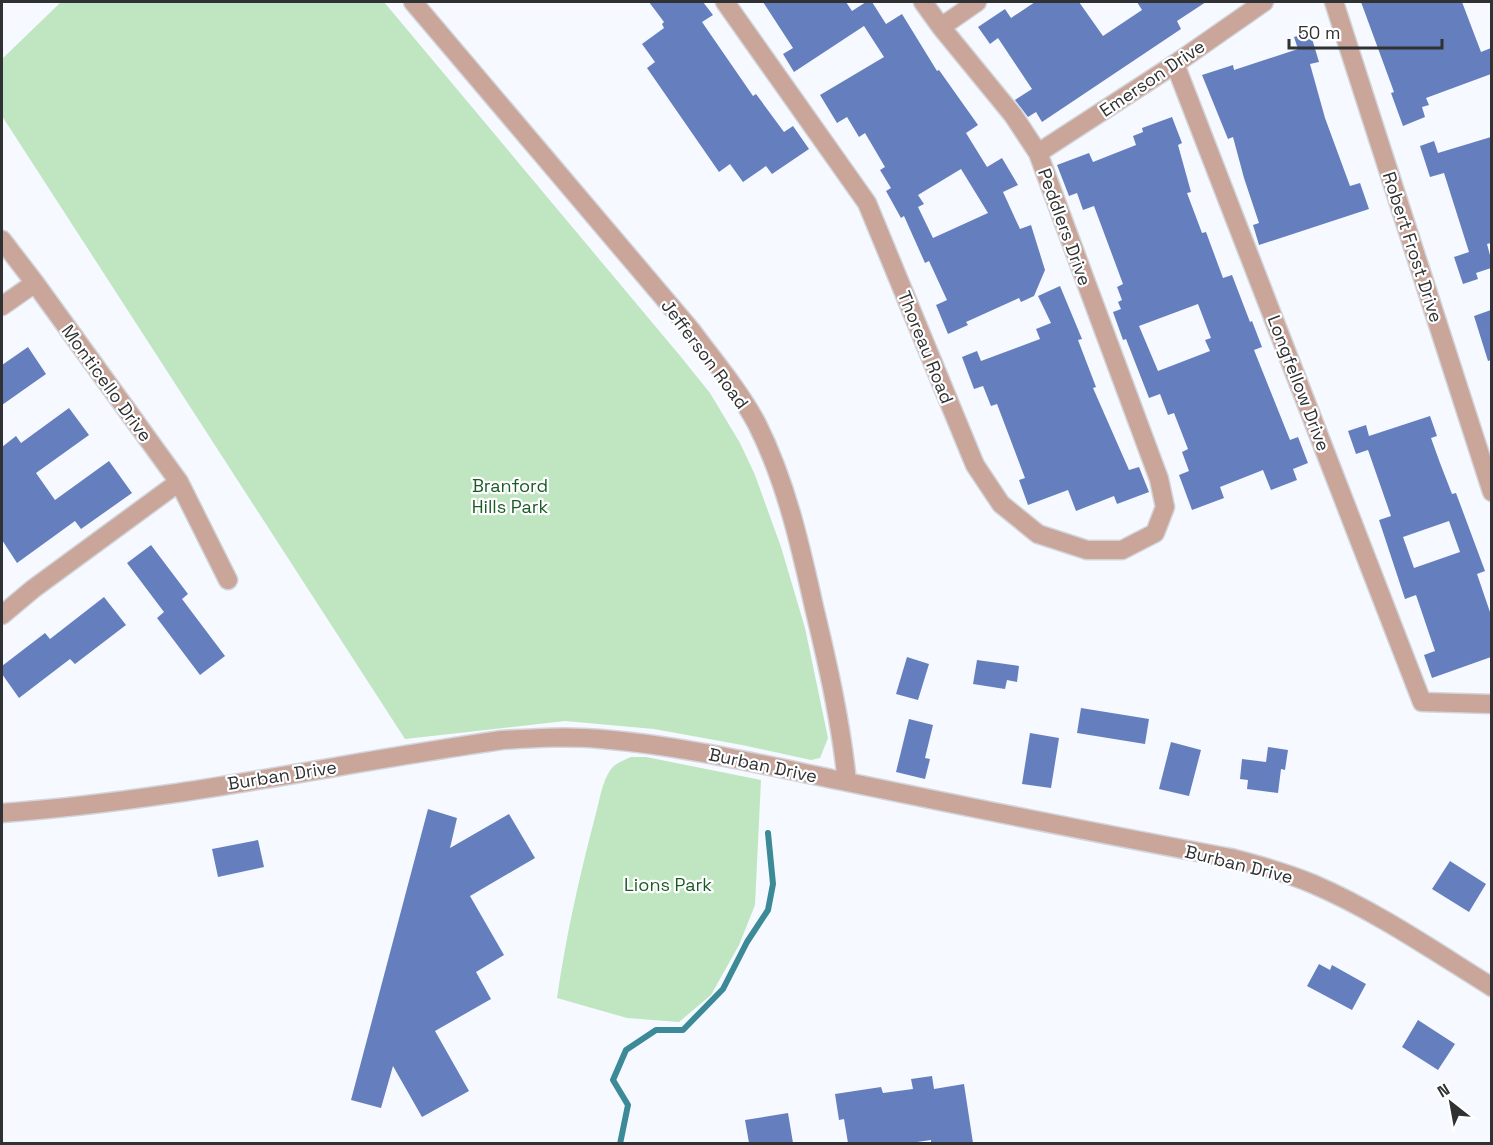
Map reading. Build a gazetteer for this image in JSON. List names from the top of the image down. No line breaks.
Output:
{"streets":{"street":["Emerson Drive","Peddlers Drive","Robert Frost Drive","Thoreau Road","Jefferson Road","Monticello Drive","Longfellow Drive","Burban Drive"]},"crossings":[["Emerson Drive","Peddlers Drive"],["Emerson Drive","Longfellow Drive"],["Peddlers Drive","Thoreau Road"],["Jefferson Road","Burban Drive"]],"parks":["Branford Hills Park","Lions Park"],"scale_bar":"50 m","north":"top left"}
